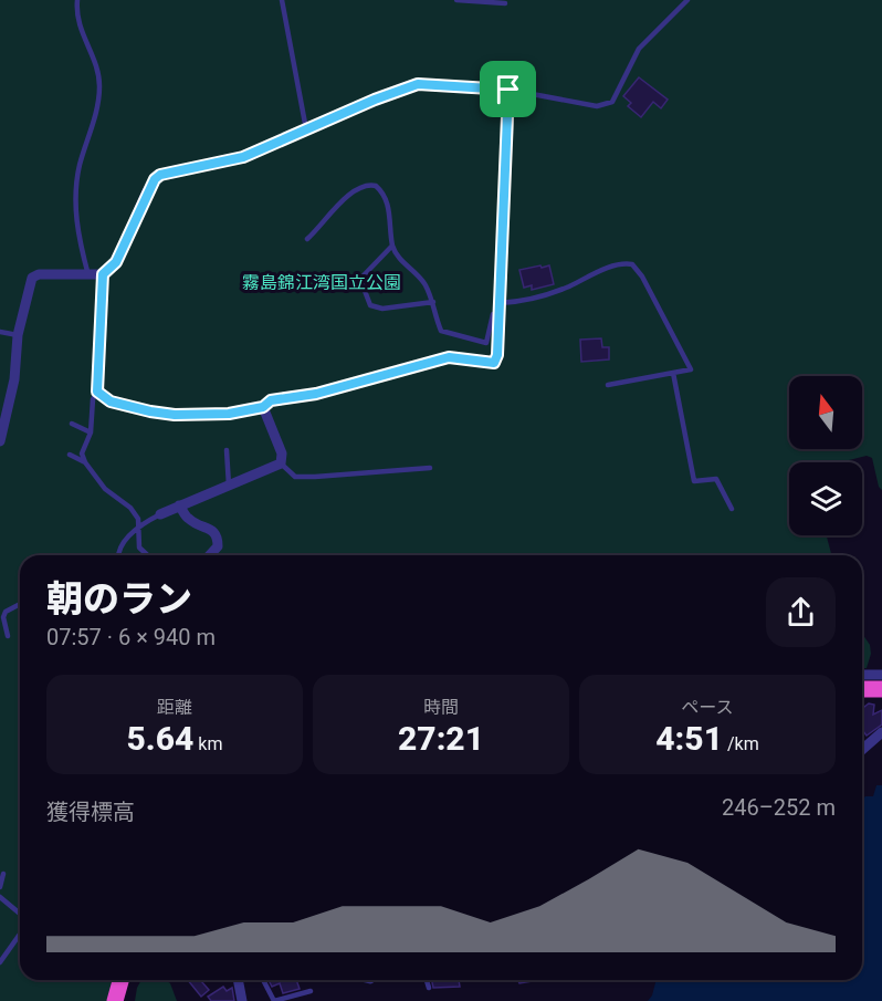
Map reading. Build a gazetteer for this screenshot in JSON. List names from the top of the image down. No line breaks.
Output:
{"parks":["霧島錦江湾国立公園"],"north":"top","page":{"heading":["朝のラン","07:57 · 6 × 940 m"],"stats":[["距離","5.64 km"],["時間","27:21"],["ペース","4:51 /km"]],"chart":["獲得標高","246–252 m"]}}
